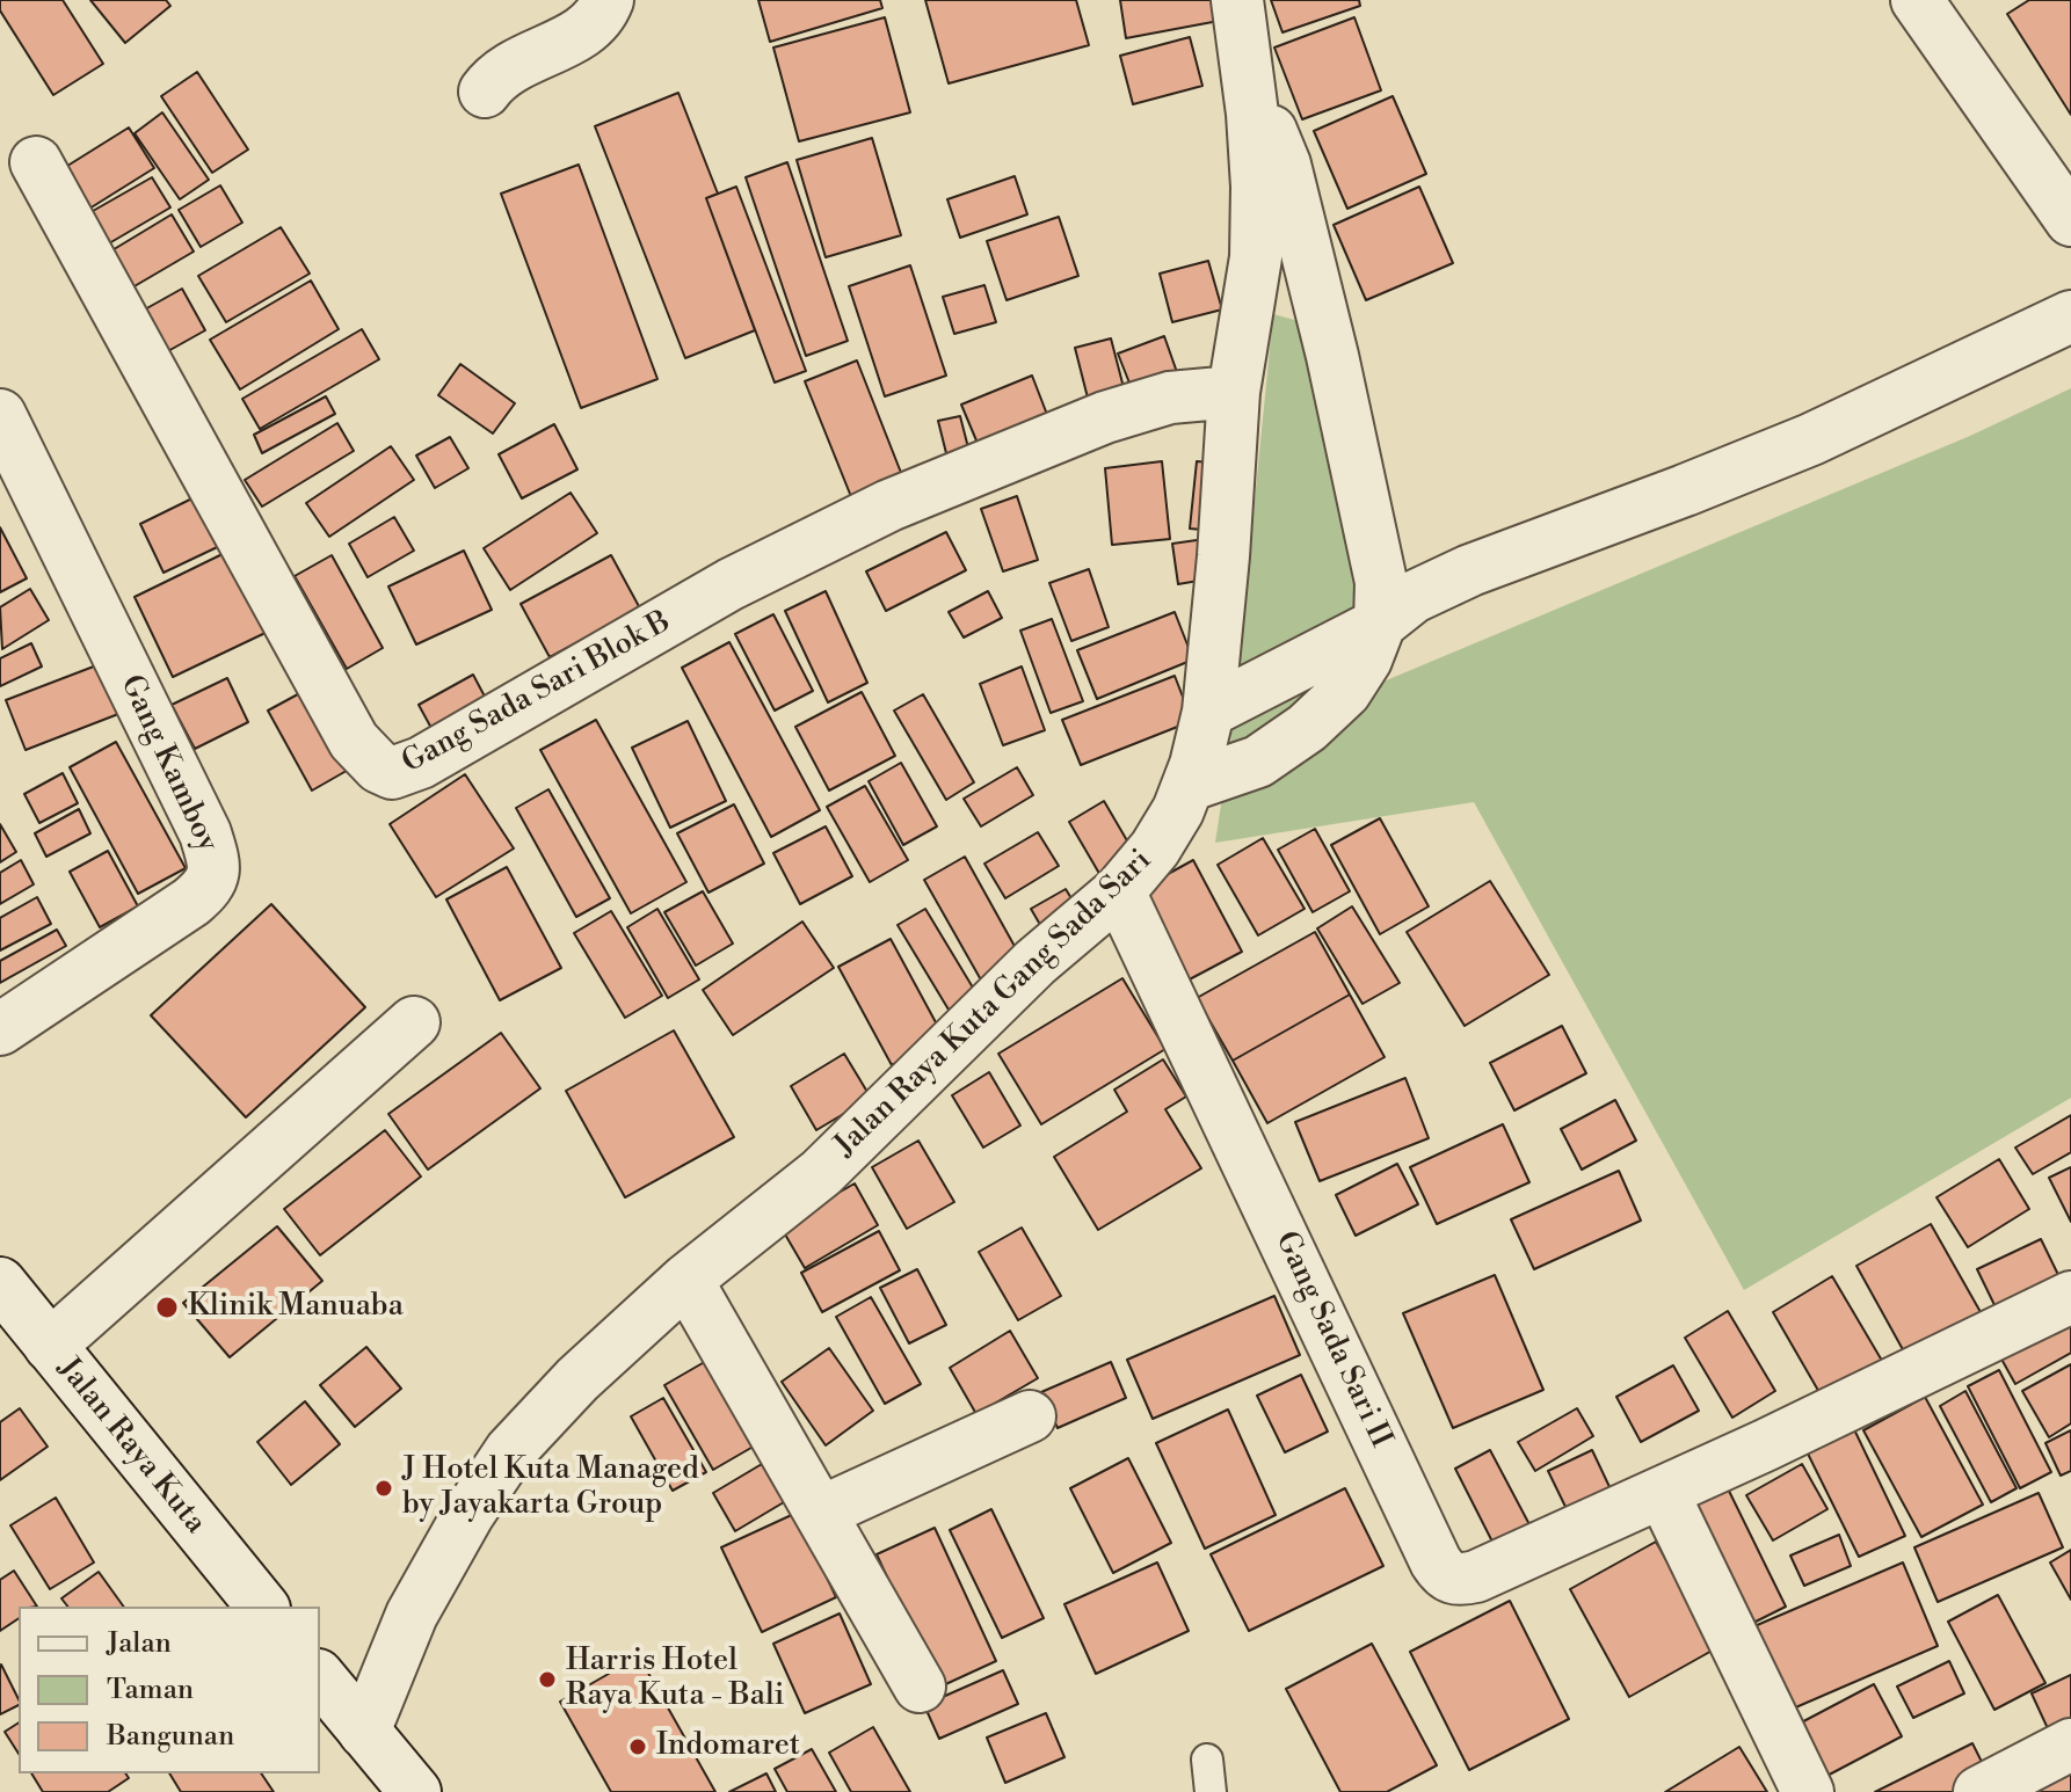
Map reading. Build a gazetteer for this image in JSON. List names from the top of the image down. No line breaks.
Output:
{"streets":{"street":["Gang Sada Sari Blok B","Gang Kamboy","Jalan Raya Kuta Gang Sada Sari","Gang Sada Sari II","Jalan Raya Kuta"]},"crossings":[["Gang Sada Sari Blok B","Jalan Raya Kuta Gang Sada Sari"],["Jalan Raya Kuta Gang Sada Sari","Gang Sada Sari II"]],"places":["Klinik Manuaba","J Hotel Kuta Managed by Jayakarta Group","Harris Hotel Raya Kuta - Bali","Indomaret"],"legend":["Jalan","Taman","Bangunan"]}
